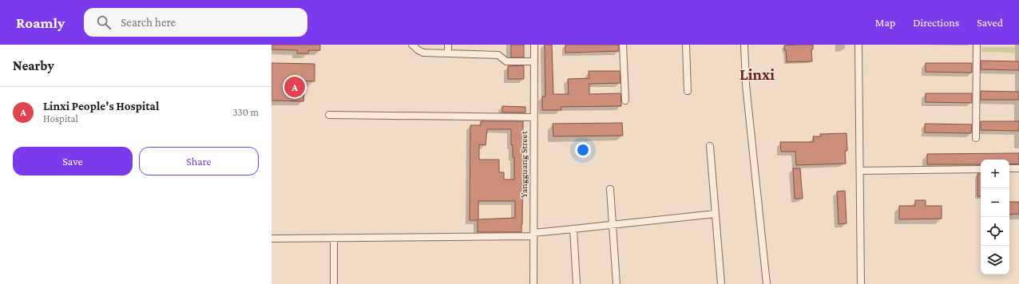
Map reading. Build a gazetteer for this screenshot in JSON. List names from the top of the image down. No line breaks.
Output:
{"streets":{"street":["Yangguang Street"]},"districts":["Linxi"],"page":{"header":"Roamly","search":"Search here","nav":["Map","Directions","Saved"],"heading":"Nearby","pins":"A","list":[{"mark":"A","name":"Linxi People's Hospital","note":"Hospital","value":"330 m"}],"buttons":["Save","Share"],"map_buttons":["+","−"]}}
